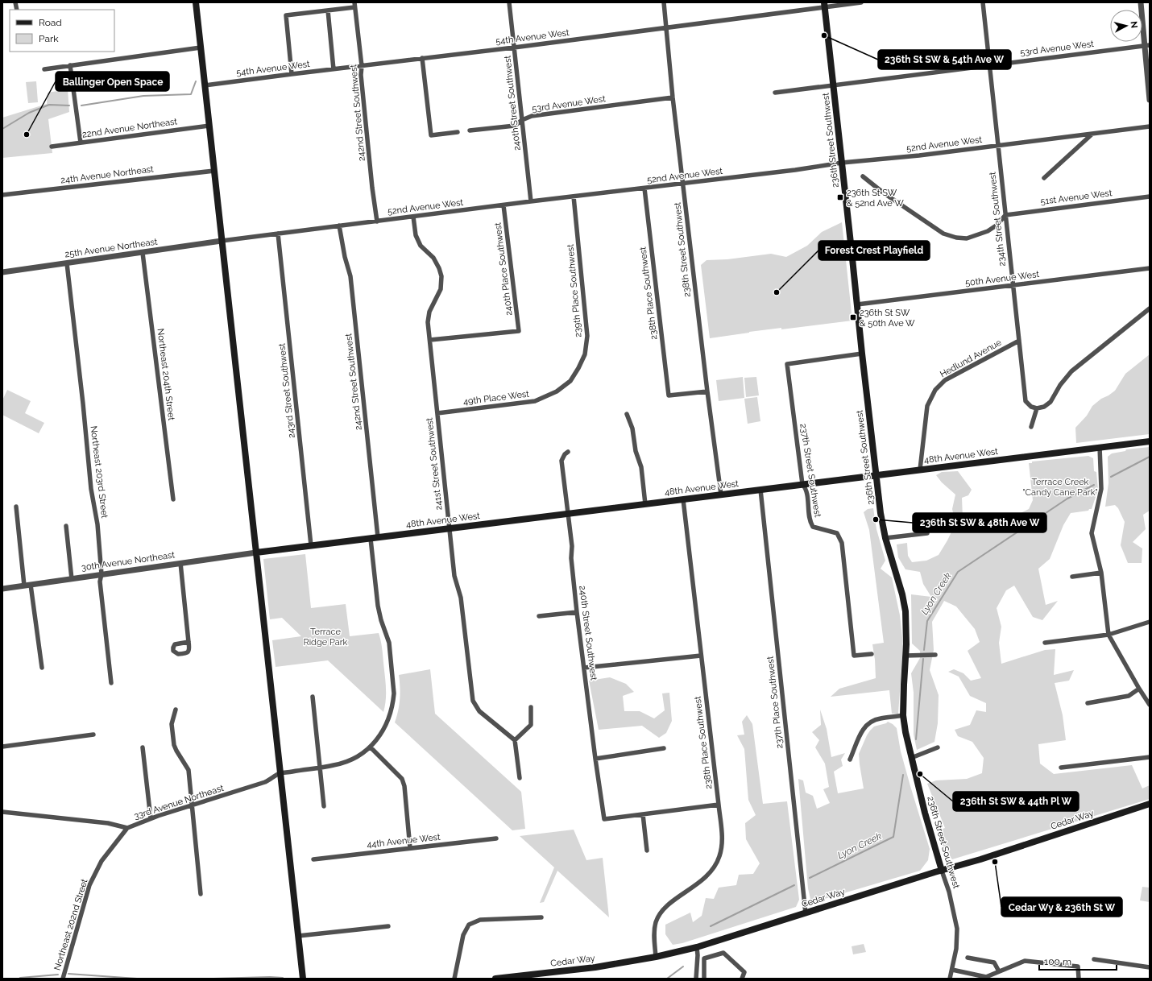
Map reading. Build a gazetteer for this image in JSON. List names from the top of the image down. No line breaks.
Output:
{"streets":{"main road":["236th Street Southwest","48th Avenue West","Cedar Way"],"street":["54th Avenue West","53rd Avenue West","240th Street Southwest","242nd Street Southwest","22nd Avenue Northeast","52nd Avenue West","24th Avenue Northeast","51st Avenue West","234th Street Southwest","25th Avenue Northeast","238th Street Southwest","240th Place Southwest","50th Avenue West","239th Place Southwest","238th Place Southwest","Hedlund Avenue","Northeast 204th Street","243rd Street Southwest","49th Place West","241st Street Southwest","237th Street Southwest","Northeast 203rd Street","30th Avenue Northeast","237th Place Southwest","33rd Avenue Northeast","44th Avenue West","Northeast 202nd Street"]},"crossings":[["54th Avenue West","240th Street Southwest"],["54th Avenue West","242nd Street Southwest"],["54th Avenue West","236th Street Southwest"],["54th Avenue West","238th Street Southwest"],["53rd Avenue West","240th Street Southwest"],["53rd Avenue West","236th Street Southwest"],["53rd Avenue West","234th Street Southwest"],["53rd Avenue West","238th Street Southwest"],["240th Street Southwest","52nd Avenue West"],["240th Street Southwest","48th Avenue West"],["242nd Street Southwest","52nd Avenue West"],["242nd Street Southwest","48th Avenue West"],["236th Street Southwest","52nd Avenue West"],["236th Street Southwest","50th Avenue West"],["236th Street Southwest","48th Avenue West"],["236th Street Southwest","237th Street Southwest"],["236th Street Southwest","Cedar Way"],["52nd Avenue West","234th Street Southwest"],["52nd Avenue West","25th Avenue Northeast"],["52nd Avenue West","238th Street Southwest"],["52nd Avenue West","240th Place Southwest"],["52nd Avenue West","239th Place Southwest"],["52nd Avenue West","238th Place Southwest"],["52nd Avenue West","243rd Street Southwest"],["52nd Avenue West","241st Street Southwest"],["51st Avenue West","234th Street Southwest"],["234th Street Southwest","50th Avenue West"],["234th Street Southwest","Hedlund Avenue"],["25th Avenue Northeast","Northeast 204th Street"],["25th Avenue Northeast","Northeast 203rd Street"],["238th Street Southwest","238th Place Southwest"],["238th Street Southwest","48th Avenue West"],["240th Place Southwest","241st Street Southwest"],["239th Place Southwest","49th Place West"],["238th Place Southwest","48th Avenue West"],["238th Place Southwest","Cedar Way"],["Hedlund Avenue","48th Avenue West"],["243rd Street Southwest","48th Avenue West"],["49th Place West","241st Street Southwest"],["48th Avenue West","241st Street Southwest"],["48th Avenue West","237th Street Southwest"],["48th Avenue West","30th Avenue Northeast"],["48th Avenue West","237th Place Southwest"],["Northeast 203rd Street","30th Avenue Northeast"],["237th Place Southwest","Cedar Way"],["33rd Avenue Northeast","Northeast 202nd Street"]],"water":["Lyon Creek"],"parks":["Terrace Creek \"Candy Cane Park\"","Terrace Ridge Park"],"places":{"other":["236th St SW & 54th Ave W","Ballinger Open Space","Forest Crest Playfield","236th St SW & 48th Ave W","236th St SW & 44th Pl W","Cedar Wy & 236th St W"],"transit":["236th St SW & 52nd Ave W","236th St SW & 50th Ave W"]},"legend":["Road","Park"],"scale_bar":"100 m","north":"right"}
